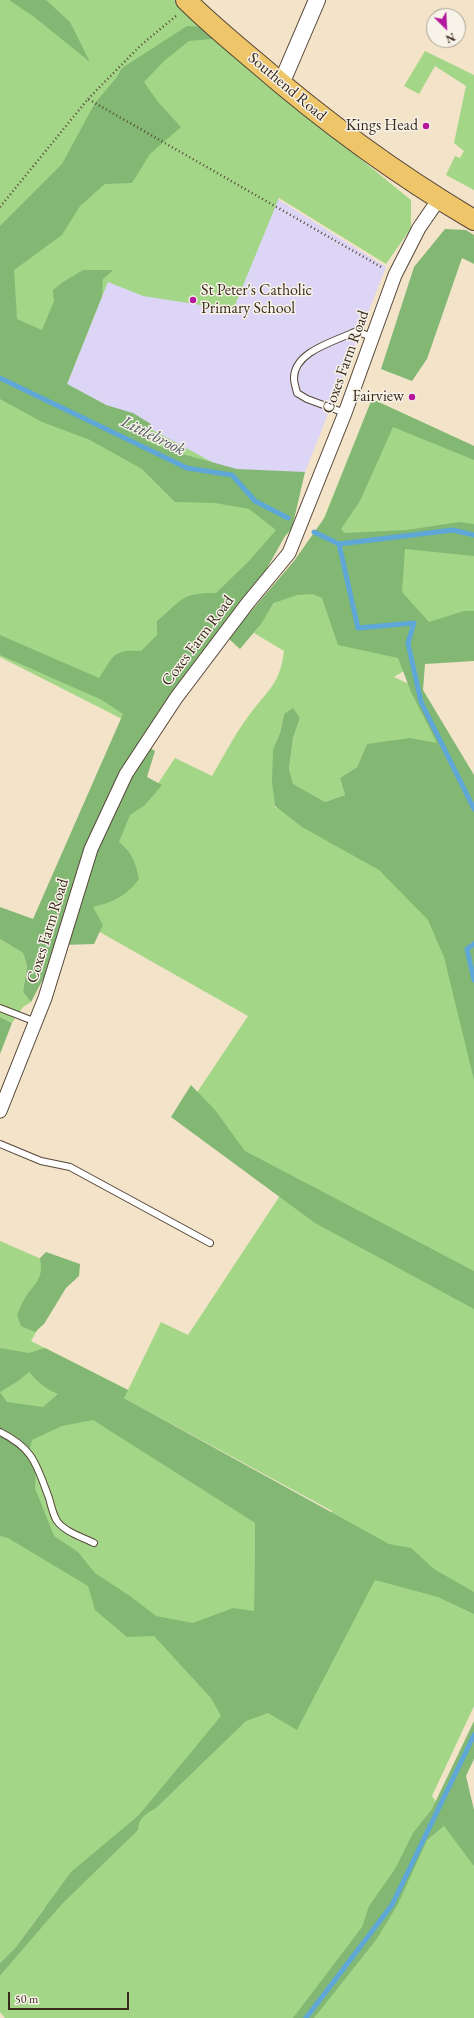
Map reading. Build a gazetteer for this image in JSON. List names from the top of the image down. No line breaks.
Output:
{"streets":{"main road":["Southend Road"],"street":["Coxes Farm Road"]},"crossings":[["Southend Road","Coxes Farm Road"]],"water":["Littlebrook"],"places":["Kings Head","St Peter's Catholic Primary School","Fairview"],"scale_bar":"50 m","north":"bottom right"}
